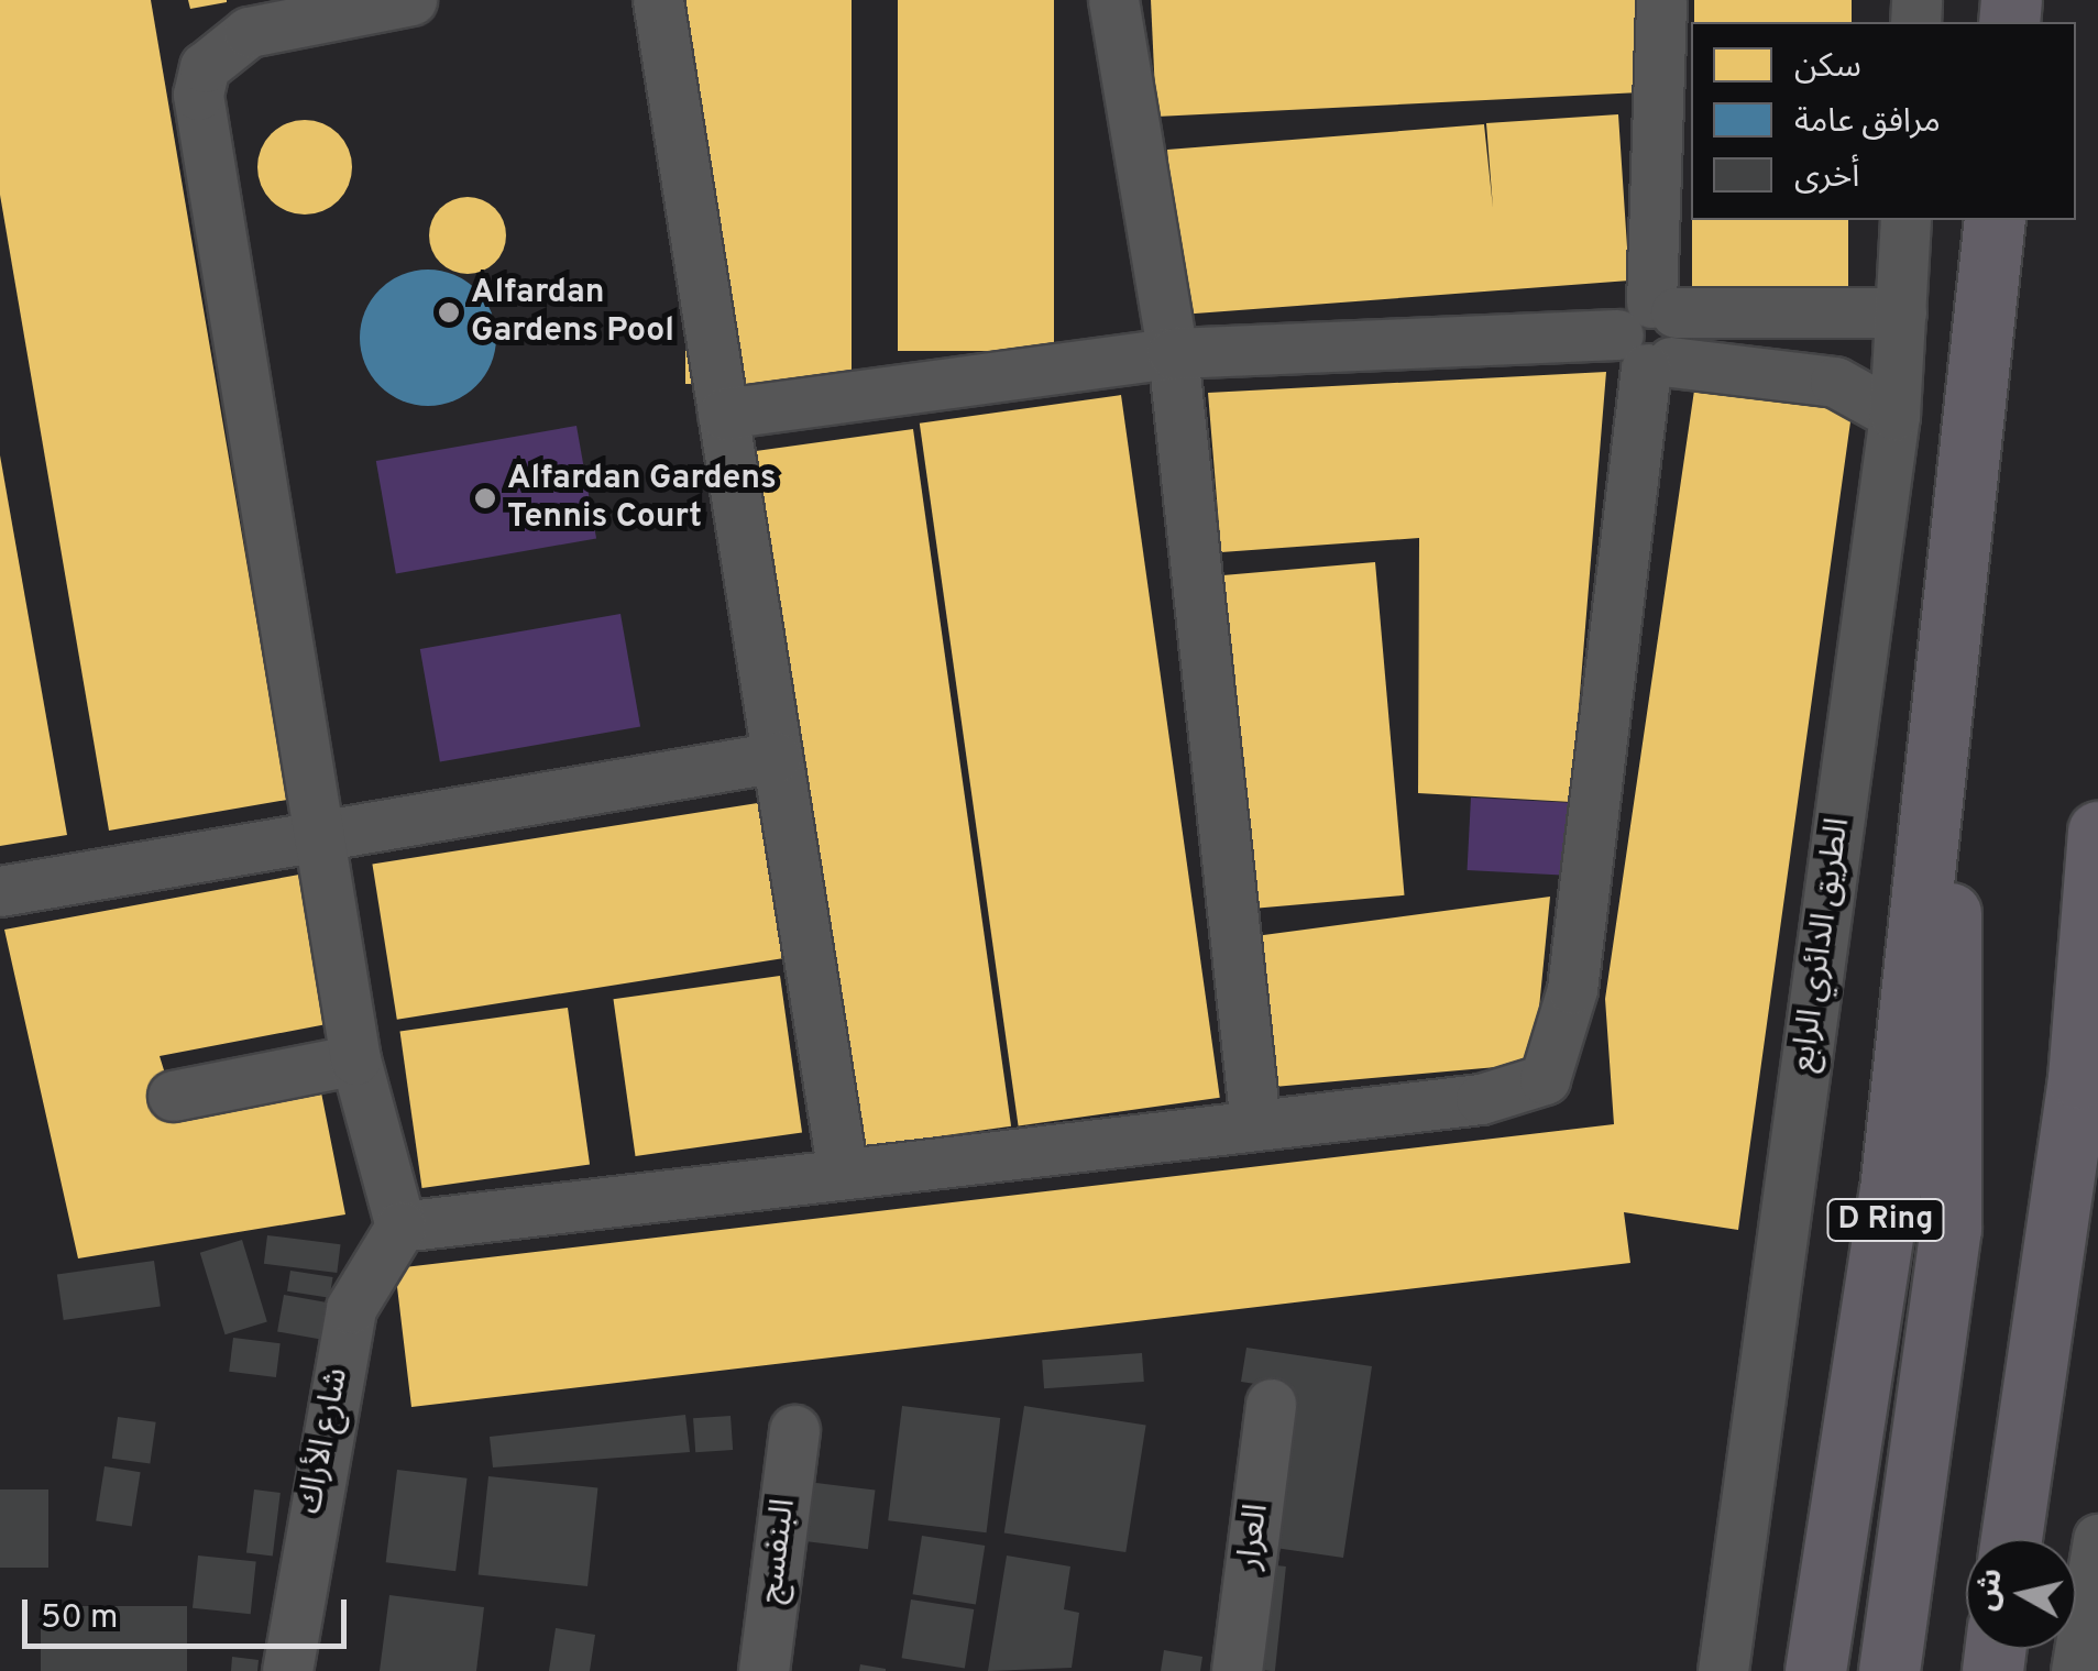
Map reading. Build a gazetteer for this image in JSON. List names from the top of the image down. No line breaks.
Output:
{"streets":{"main road":["D Ring"],"street":["الطريق الدائري الرابع","شارع الأراك","العرار","البنفسج"]},"places":["Alfardan Gardens Pool","Alfardan Gardens Tennis Court"],"legend":["سكن","مرافق عامة","أخرى"],"scale_bar":"50 m","north":"left"}
